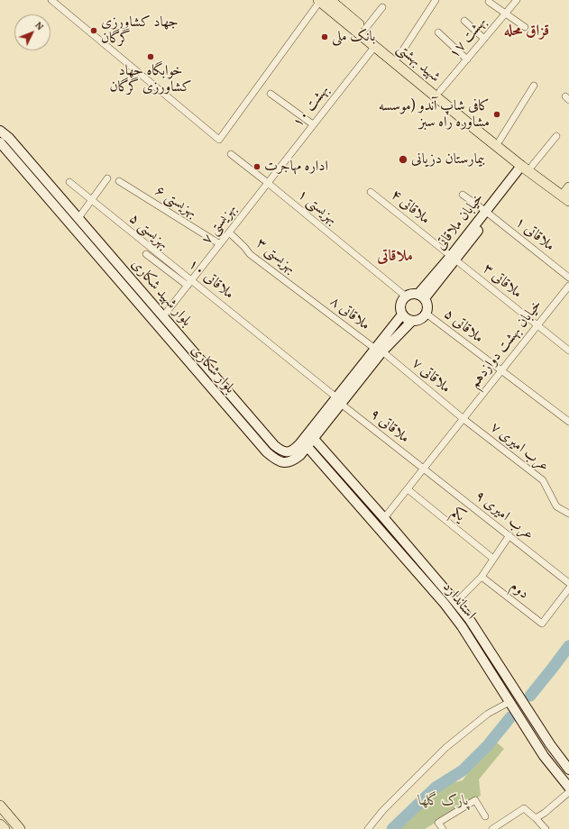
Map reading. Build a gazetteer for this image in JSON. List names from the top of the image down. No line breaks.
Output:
{"streets":{"main road":["شهید بهشتی","خیابان ملاقاتی","بلوار شهید شکاری","بلوار شکاری","استاندارد"],"street":["بهشت ۱۷","بهشت ۱۰","بهزیستی ۶","بهزیستی ۱","ملاقاتی ۴","۷ بهزیستی","۵ بهزیستی","ملاقاتی ۱","۳ بهزیستی","۱۰ ملاقاتی","ملاقاتی ۳","ملاقاتی ۸","ملاقاتی ۵","خیابان بهشت دوازدهم","۷ ملاقاتی","ملاقاتی ۹","۷ عرب امیری","یکم","۹ عرب امیری","دوم"]},"crossings":[["بهشت ۱۷","شهید بهشتی"],["شهید بهشتی","بهشت ۱۰"],["شهید بهشتی","خیابان ملاقاتی"],["بهشت ۱۰","بهزیستی ۱"],["بهشت ۱۰","۷ بهزیستی"],["بهزیستی ۶","۷ بهزیستی"],["بهزیستی ۱","خیابان ملاقاتی"],["بهزیستی ۱","۷ بهزیستی"],["بهزیستی ۱","ملاقاتی ۵"],["بهزیستی ۱","بلوار شکاری"],["ملاقاتی ۴","خیابان ملاقاتی"],["ملاقاتی ۴","ملاقاتی ۳"],["خیابان ملاقاتی","ملاقاتی ۱"],["خیابان ملاقاتی","ملاقاتی ۳"],["خیابان ملاقاتی","ملاقاتی ۵"],["خیابان ملاقاتی","بلوار شکاری"],["۷ بهزیستی","۵ بهزیستی"],["۷ بهزیستی","۳ بهزیستی"],["۷ بهزیستی","بلوار شهید شکاری"],["۵ بهزیستی","۱۰ ملاقاتی"],["۳ بهزیستی","ملاقاتی ۸"],["۱۰ ملاقاتی","بلوار شکاری"],["۱۰ ملاقاتی","ملاقاتی ۹"],["ملاقاتی ۳","خیابان بهشت دوازدهم"],["بلوار شهید شکاری","بلوار شکاری"],["بلوار شهید شکاری","استاندارد"],["ملاقاتی ۸","بلوار شکاری"],["ملاقاتی ۸","۷ ملاقاتی"],["ملاقاتی ۵","خیابان بهشت دوازدهم"],["ملاقاتی ۵","بلوار شکاری"],["خیابان بهشت دوازدهم","۷ ملاقاتی"],["خیابان بهشت دوازدهم","ملاقاتی ۹"],["خیابان بهشت دوازدهم","۷ عرب امیری"],["خیابان بهشت دوازدهم","یکم"],["خیابان بهشت دوازدهم","۹ عرب امیری"],["خیابان بهشت دوازدهم","استاندارد"],["بلوار شکاری","۷ ملاقاتی"],["بلوار شکاری","ملاقاتی ۹"],["بلوار شکاری","استاندارد"],["۷ ملاقاتی","۷ عرب امیری"],["ملاقاتی ۹","۹ عرب امیری"]],"districts":["قزاق محله","ملاقاتی"],"parks":["پارک گلها"],"places":["جهاد کشاورزی گرگان","بانک ملی","خوابگاه جهاد کشاورزی گرگان","کافی شاپ آندو (موسسه مشاوره راه سبز","بیمارستان دزیانی","اداره مهاجرت"],"north":"top right"}
